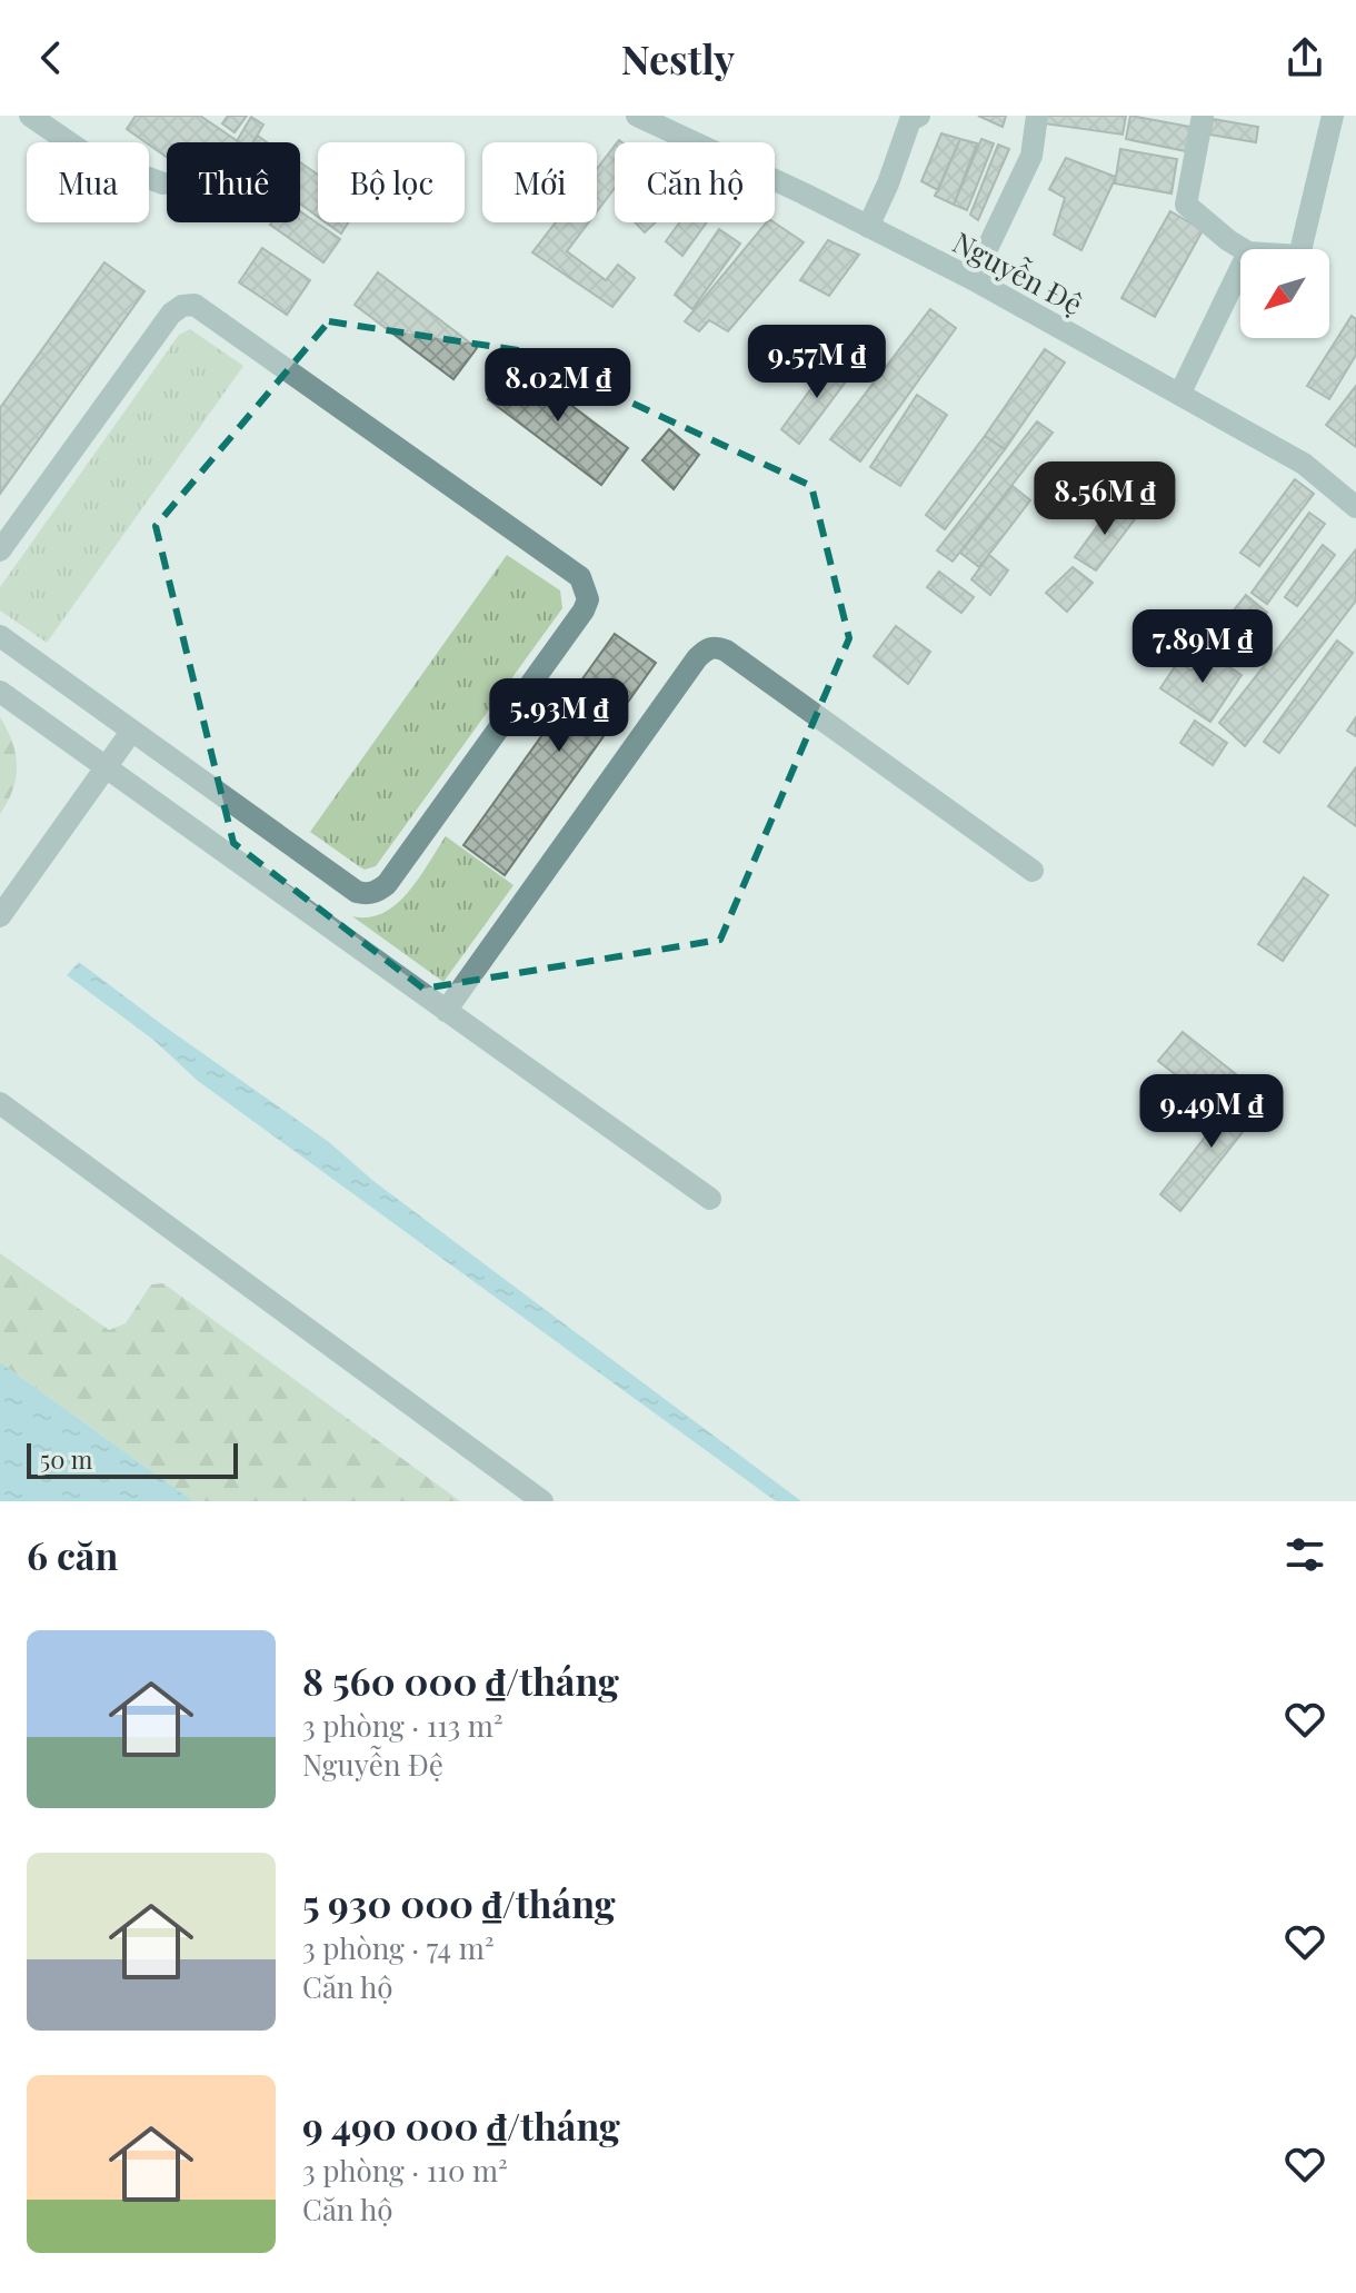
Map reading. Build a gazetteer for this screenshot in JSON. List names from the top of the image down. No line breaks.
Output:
{"streets":{"street":["Nguyễn Đệ"]},"scale_bar":"50 m","north":"bottom left","page":{"header":"Nestly","chip":["Mua","Thuê","Bộ lọc","Mới","Căn hộ"],"price":["9.57M ₫","8.02M ₫","8.56M ₫","7.89M ₫","5.93M ₫","9.49M ₫"],"scale":"50 m","heading":"6 căn","list":[{"name":"8 560 000 ₫/tháng","note":"3 phòng · 113 m² · Nguyễn Đệ"},{"name":"5 930 000 ₫/tháng","note":"3 phòng · 74 m² · Căn hộ"},{"name":"9 490 000 ₫/tháng","note":"3 phòng · 110 m² · Căn hộ"}]}}
